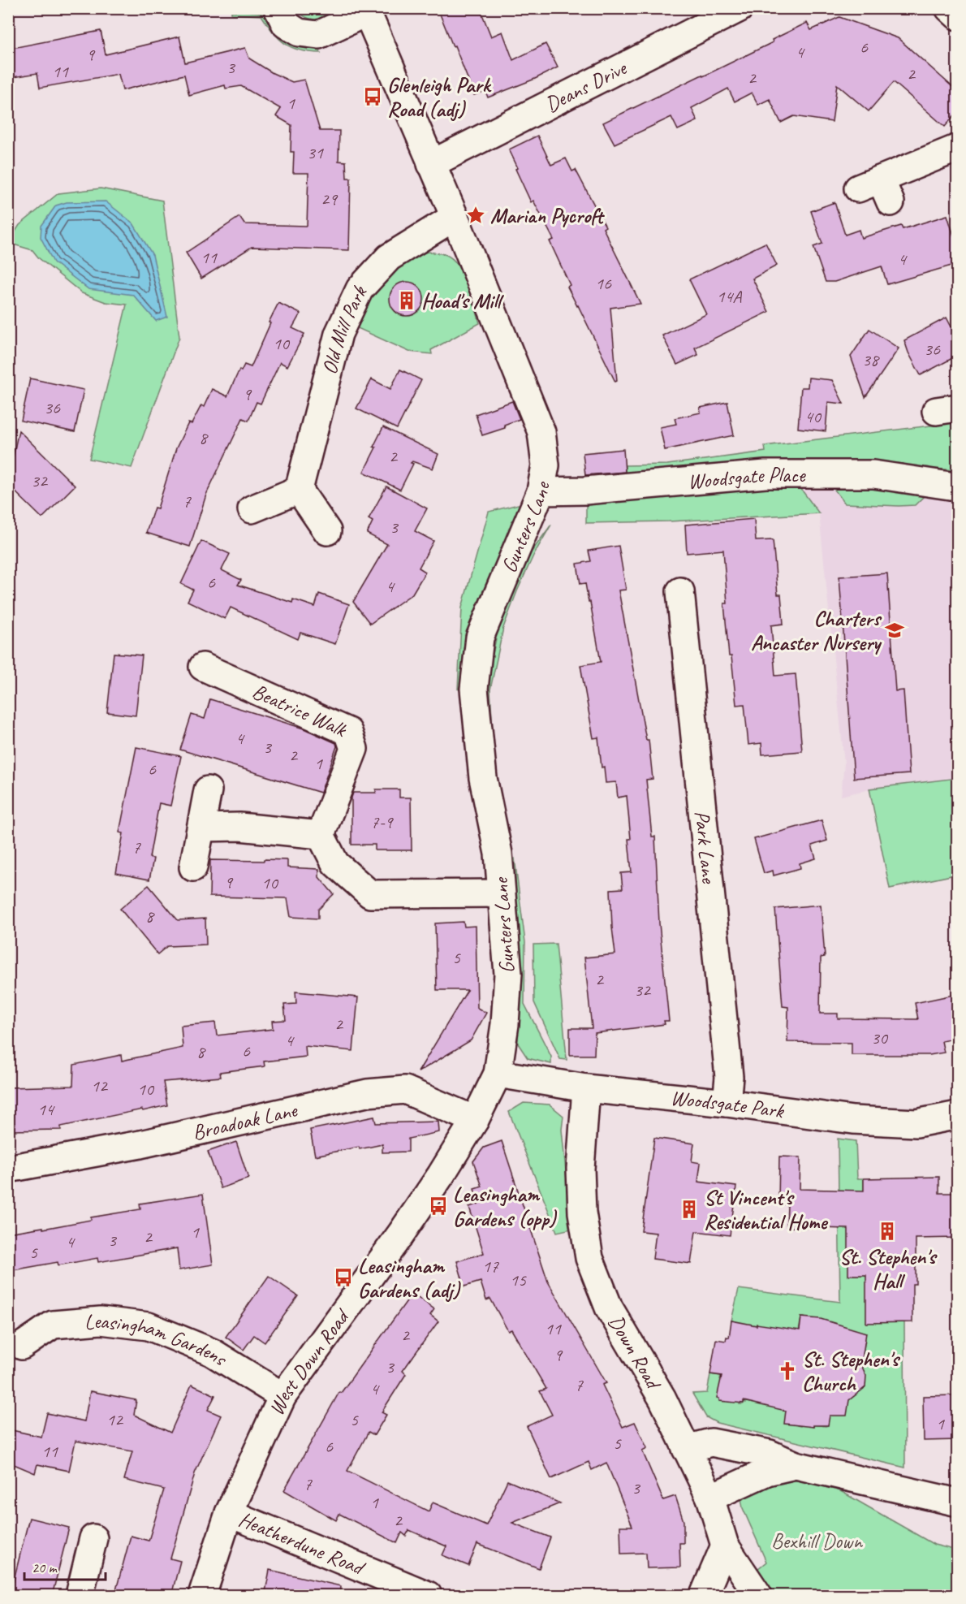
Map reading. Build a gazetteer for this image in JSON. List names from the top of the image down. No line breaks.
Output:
{"streets":{"street":["Deans Drive","Old Mill Park","Woodsgate Place","Gunters Lane","Beatrice Walk","Park Lane","Woodsgate Park","Broadoak Lane","Leasingham Gardens","Down Road","West Down Road","Heatherdune Road"]},"crossings":[["Deans Drive","Gunters Lane"],["Old Mill Park","Gunters Lane"],["Woodsgate Place","Gunters Lane"],["Gunters Lane","Woodsgate Park"],["Gunters Lane","West Down Road"],["Park Lane","Woodsgate Park"],["Woodsgate Park","Down Road"],["Woodsgate Park","West Down Road"],["Broadoak Lane","West Down Road"],["Leasingham Gardens","West Down Road"],["West Down Road","Heatherdune Road"]],"parks":["Bexhill Down"],"places":{"bus stop":["Glenleigh Park Road (adj)","Leasingham Gardens (opp)","Leasingham Gardens (adj)"],"place":["Marian Pycroft"],"building":["Hoad's Mill","St Vincent's Residential Home","St. Stephen's Hall"],"school or university":["Charters Ancaster Nursery"],"church":["St. Stephen's Church"]},"house_numbers":["6","4","9","3","11","2","2","1","31","29","11","4","16","14A","10","36","38","9","36","40","8","2","32","7","3","6","4","4","3","2","1","6","7-9","7","9","10","8","5","2","32","2","30","4","6","8","12","10","14","1","2","3","4","5","17","15","11","2","9","3","7","4","12","5","1","5","6","11","7","3","1","2"],"scale_bar":"20 m"}
